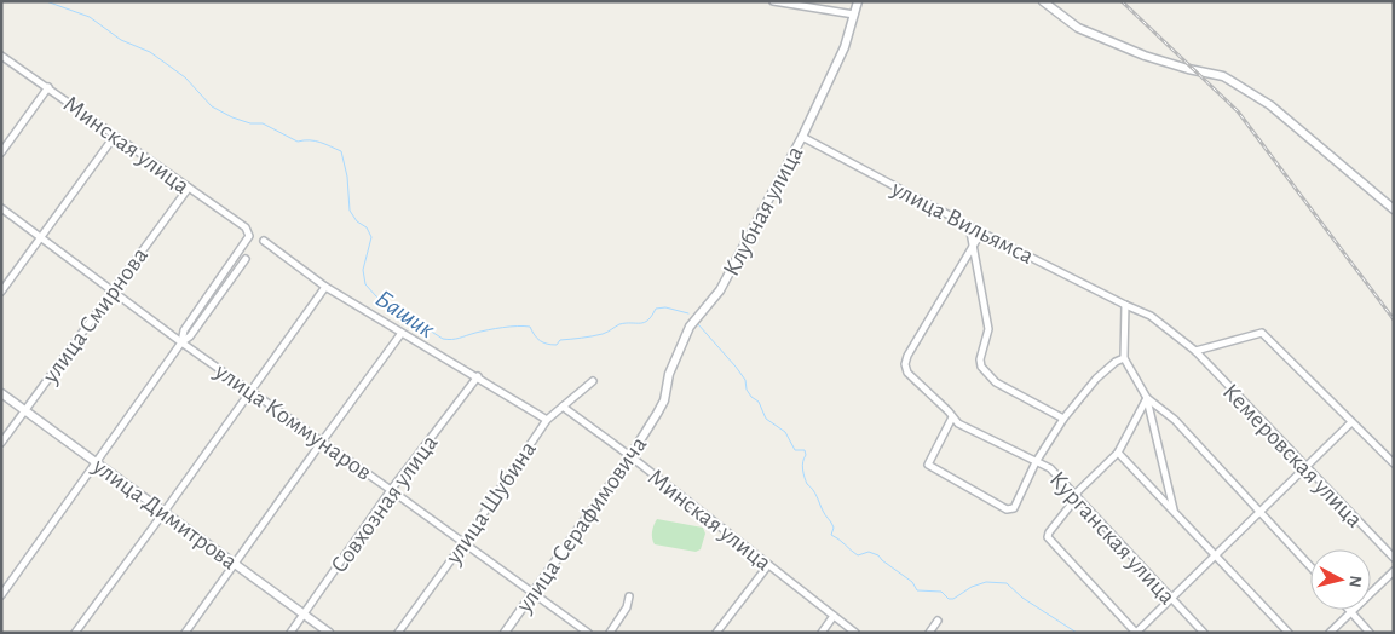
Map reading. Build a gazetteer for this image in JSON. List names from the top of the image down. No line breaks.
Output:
{"streets":{"street":["Минская улица","Клубная улица","улица Вильямса","улица Смирнова","улица Коммунаров","Кемеровская улица","улица Шубина","Совхозная улица","улица Димитрова","улица Серафимовича","Курганская улица"]},"crossings":[["Минская улица","улица Смирнова"],["Минская улица","улица Шубина"],["Минская улица","улица Серафимовича"],["Клубная улица","улица Вильямса"],["Клубная улица","улица Серафимовича"],["улица Вильямса","Кемеровская улица"],["улица Смирнова","улица Коммунаров"],["улица Смирнова","улица Димитрова"],["улица Коммунаров","улица Шубина"],["улица Коммунаров","Совхозная улица"],["улица Коммунаров","улица Серафимовича"],["Совхозная улица","улица Димитрова"]],"water":["Башик"],"north":"right"}
